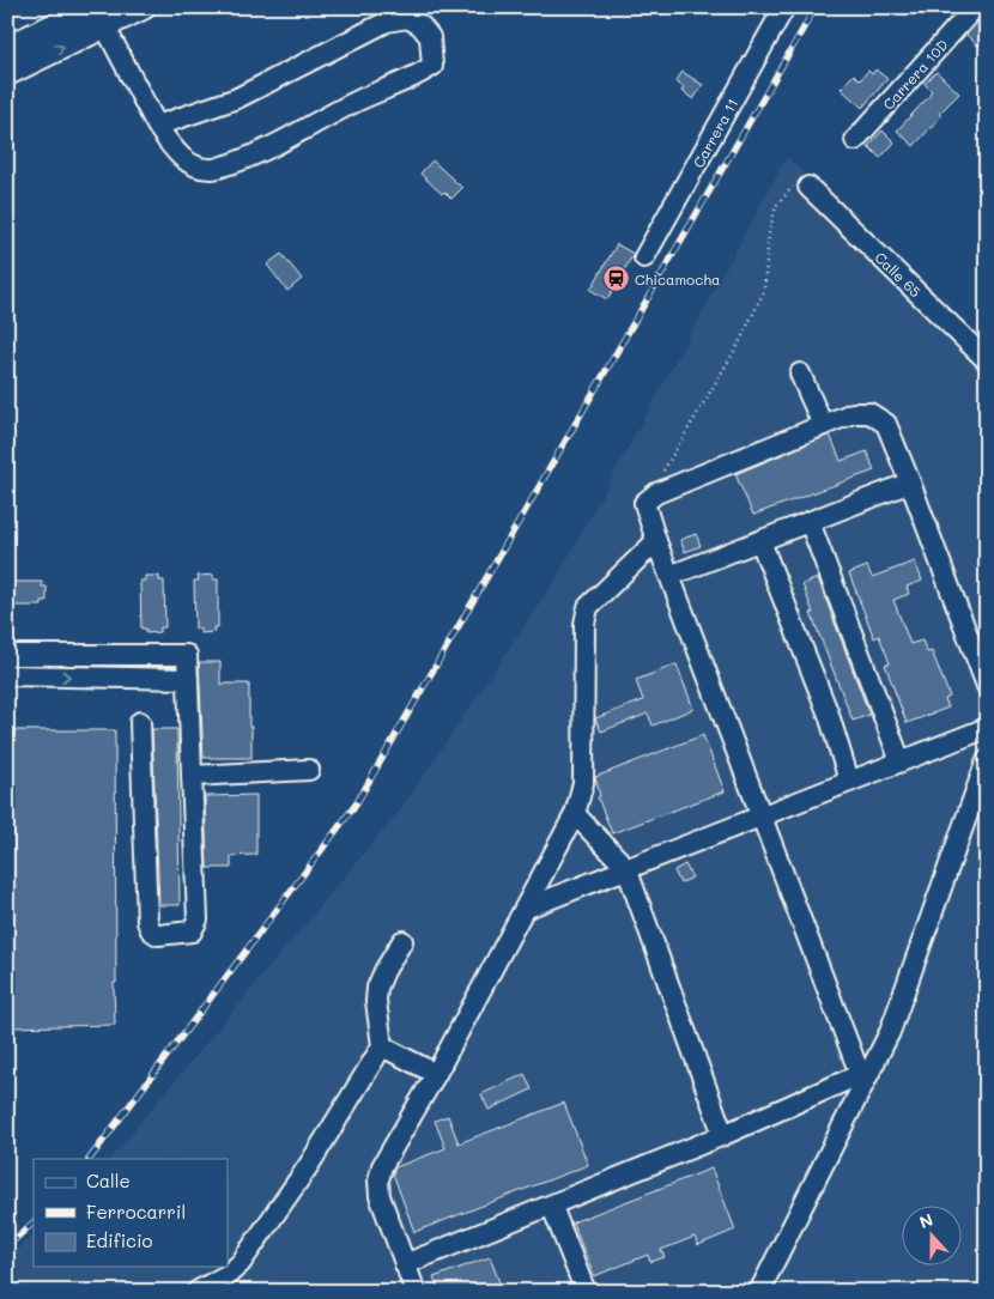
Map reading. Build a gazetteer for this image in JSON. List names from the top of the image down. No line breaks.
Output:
{"streets":{"street":["Carrera 10D","Carrera 11","Calle 65"]},"places":{"station":["Chicamocha"]},"legend":["Calle","Ferrocarril","Edificio"],"north":"top"}
